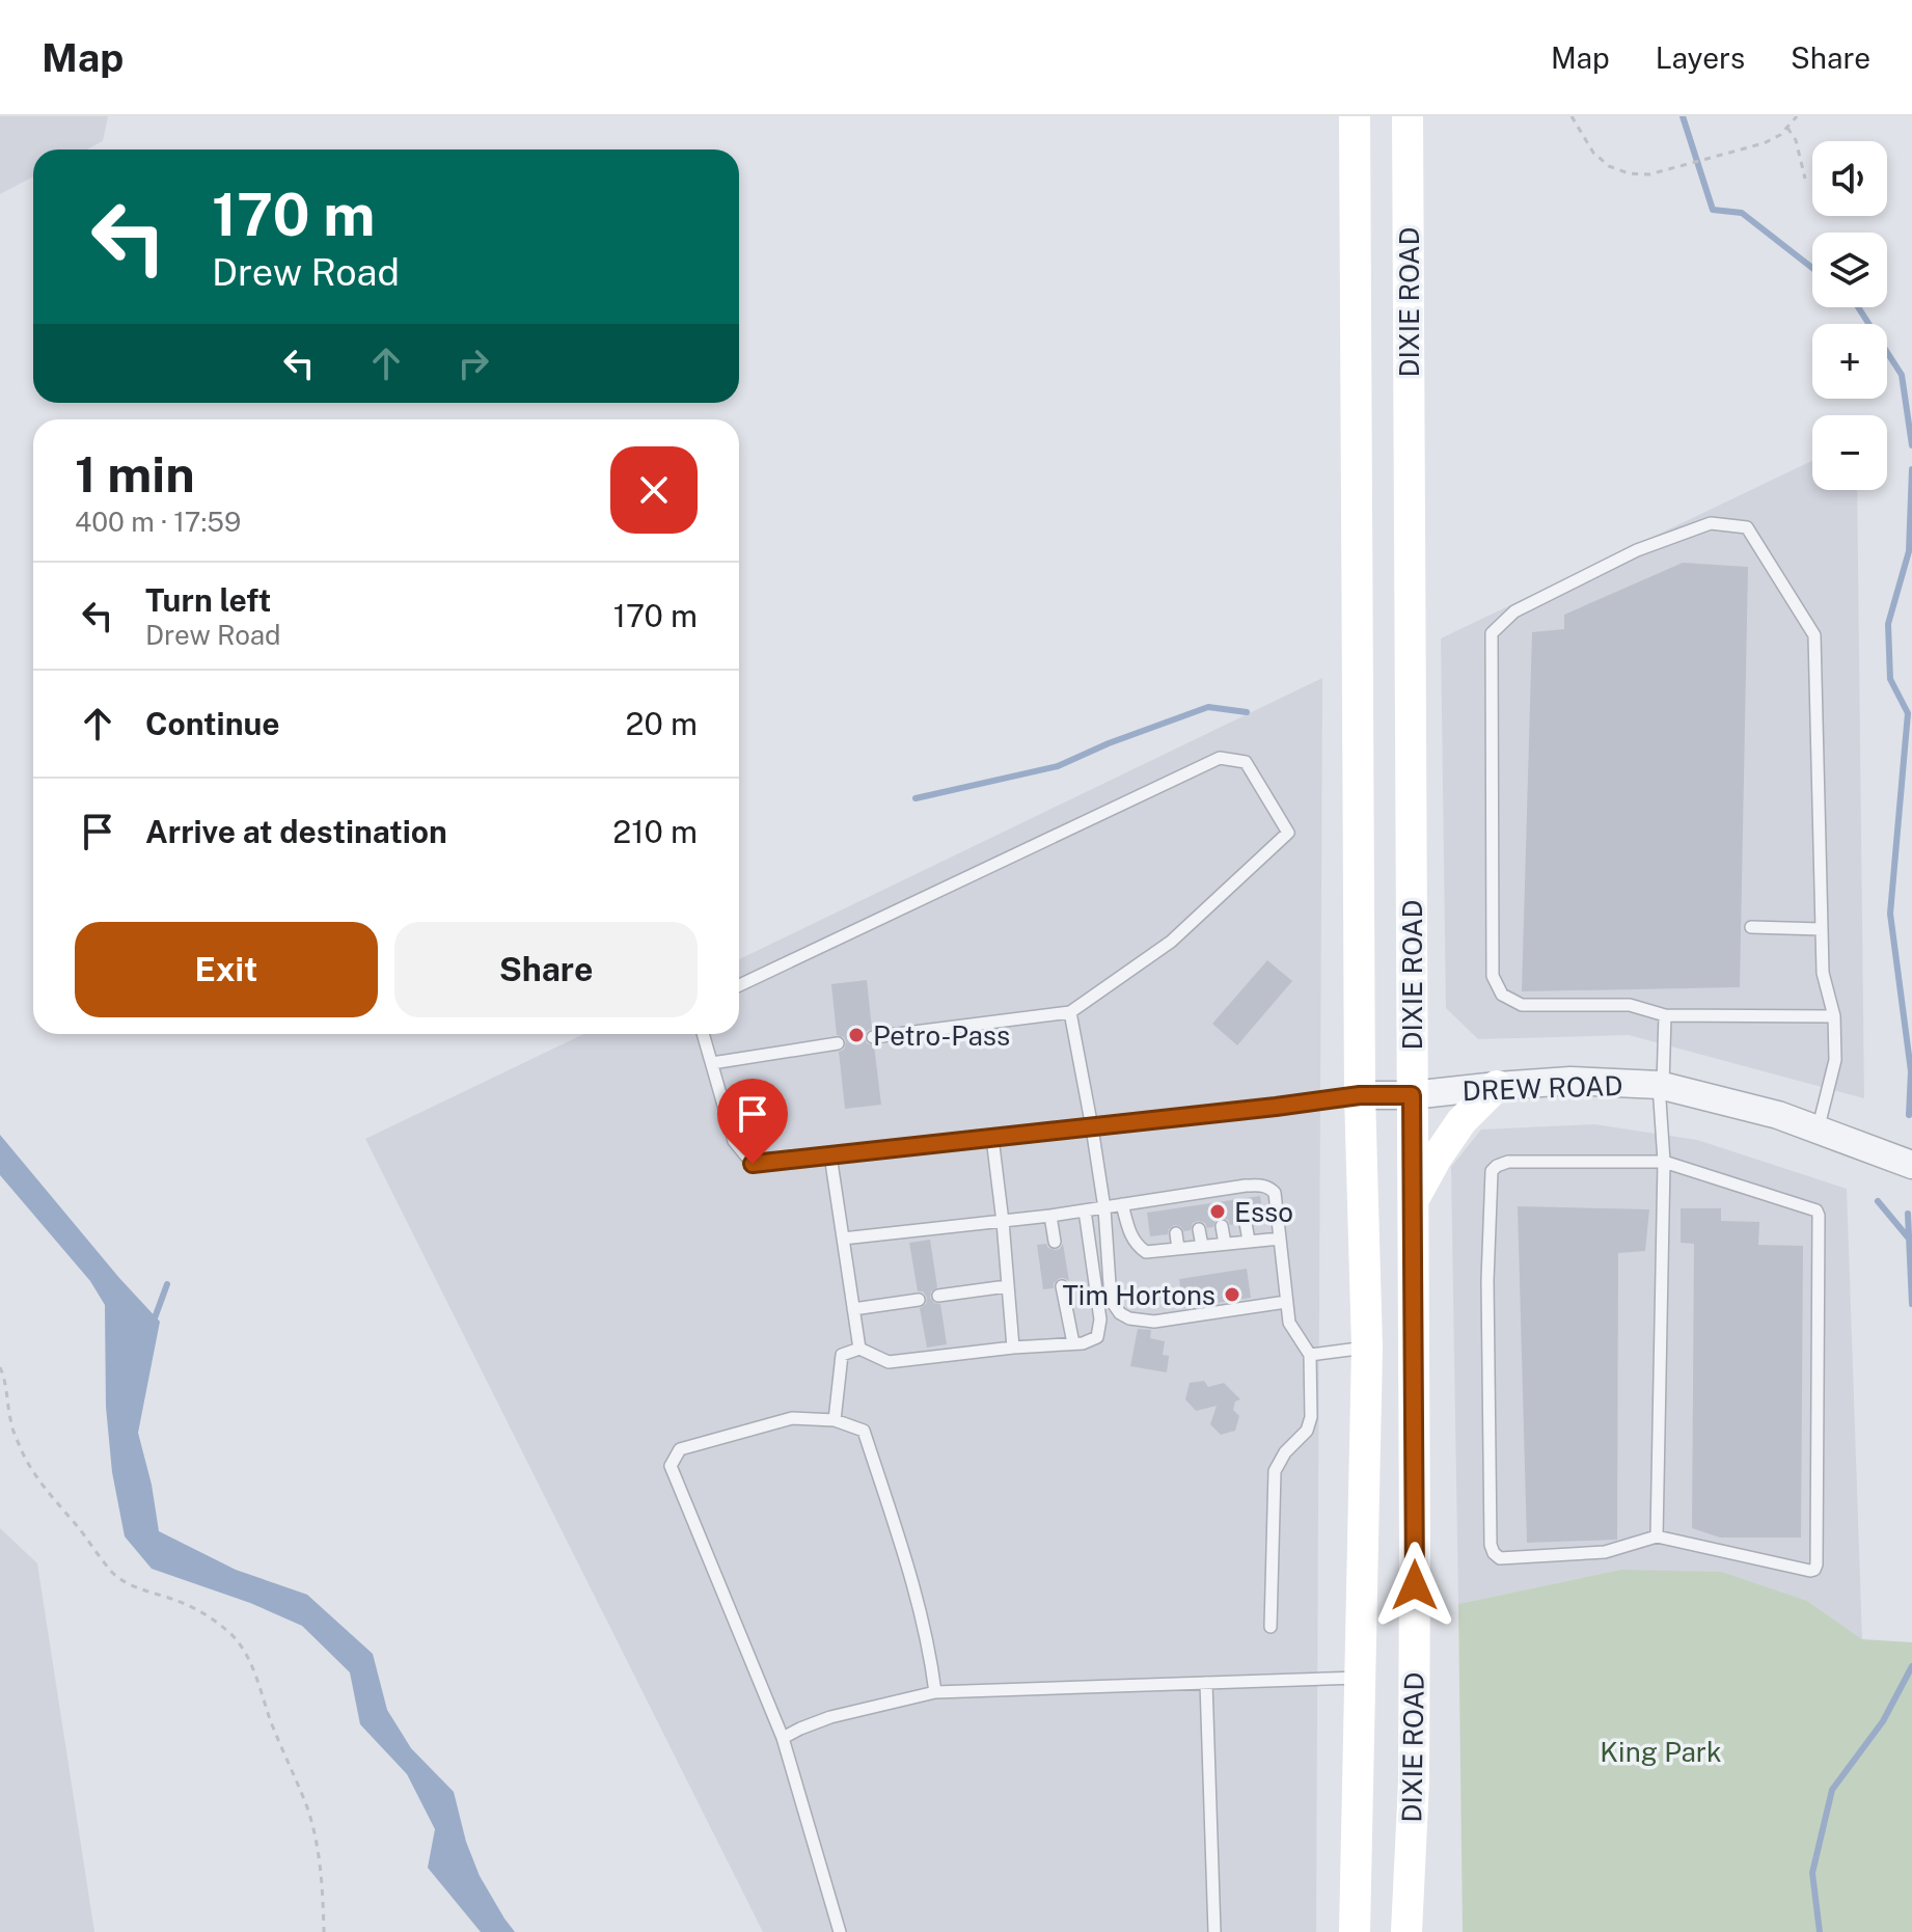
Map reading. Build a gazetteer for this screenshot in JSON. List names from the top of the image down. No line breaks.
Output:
{"streets":{"main road":["DIXIE ROAD"],"street":["DREW ROAD"]},"crossings":[["DIXIE ROAD","DREW ROAD"]],"parks":["King Park"],"places":["Petro-Pass","Esso","Tim Hortons"],"page":{"header":"Map","nav":["Map","Layers","Share"],"map_buttons":["+","−"],"turn":["170 m","Drew Road"],"heading":["1 min","400 m · 17:59"],"list":[{"name":"Turn left","note":"Drew Road","value":"170 m"},{"name":"Continue","value":"20 m"},{"name":"Arrive at destination","value":"210 m"}],"buttons":["Exit","Share"]}}
